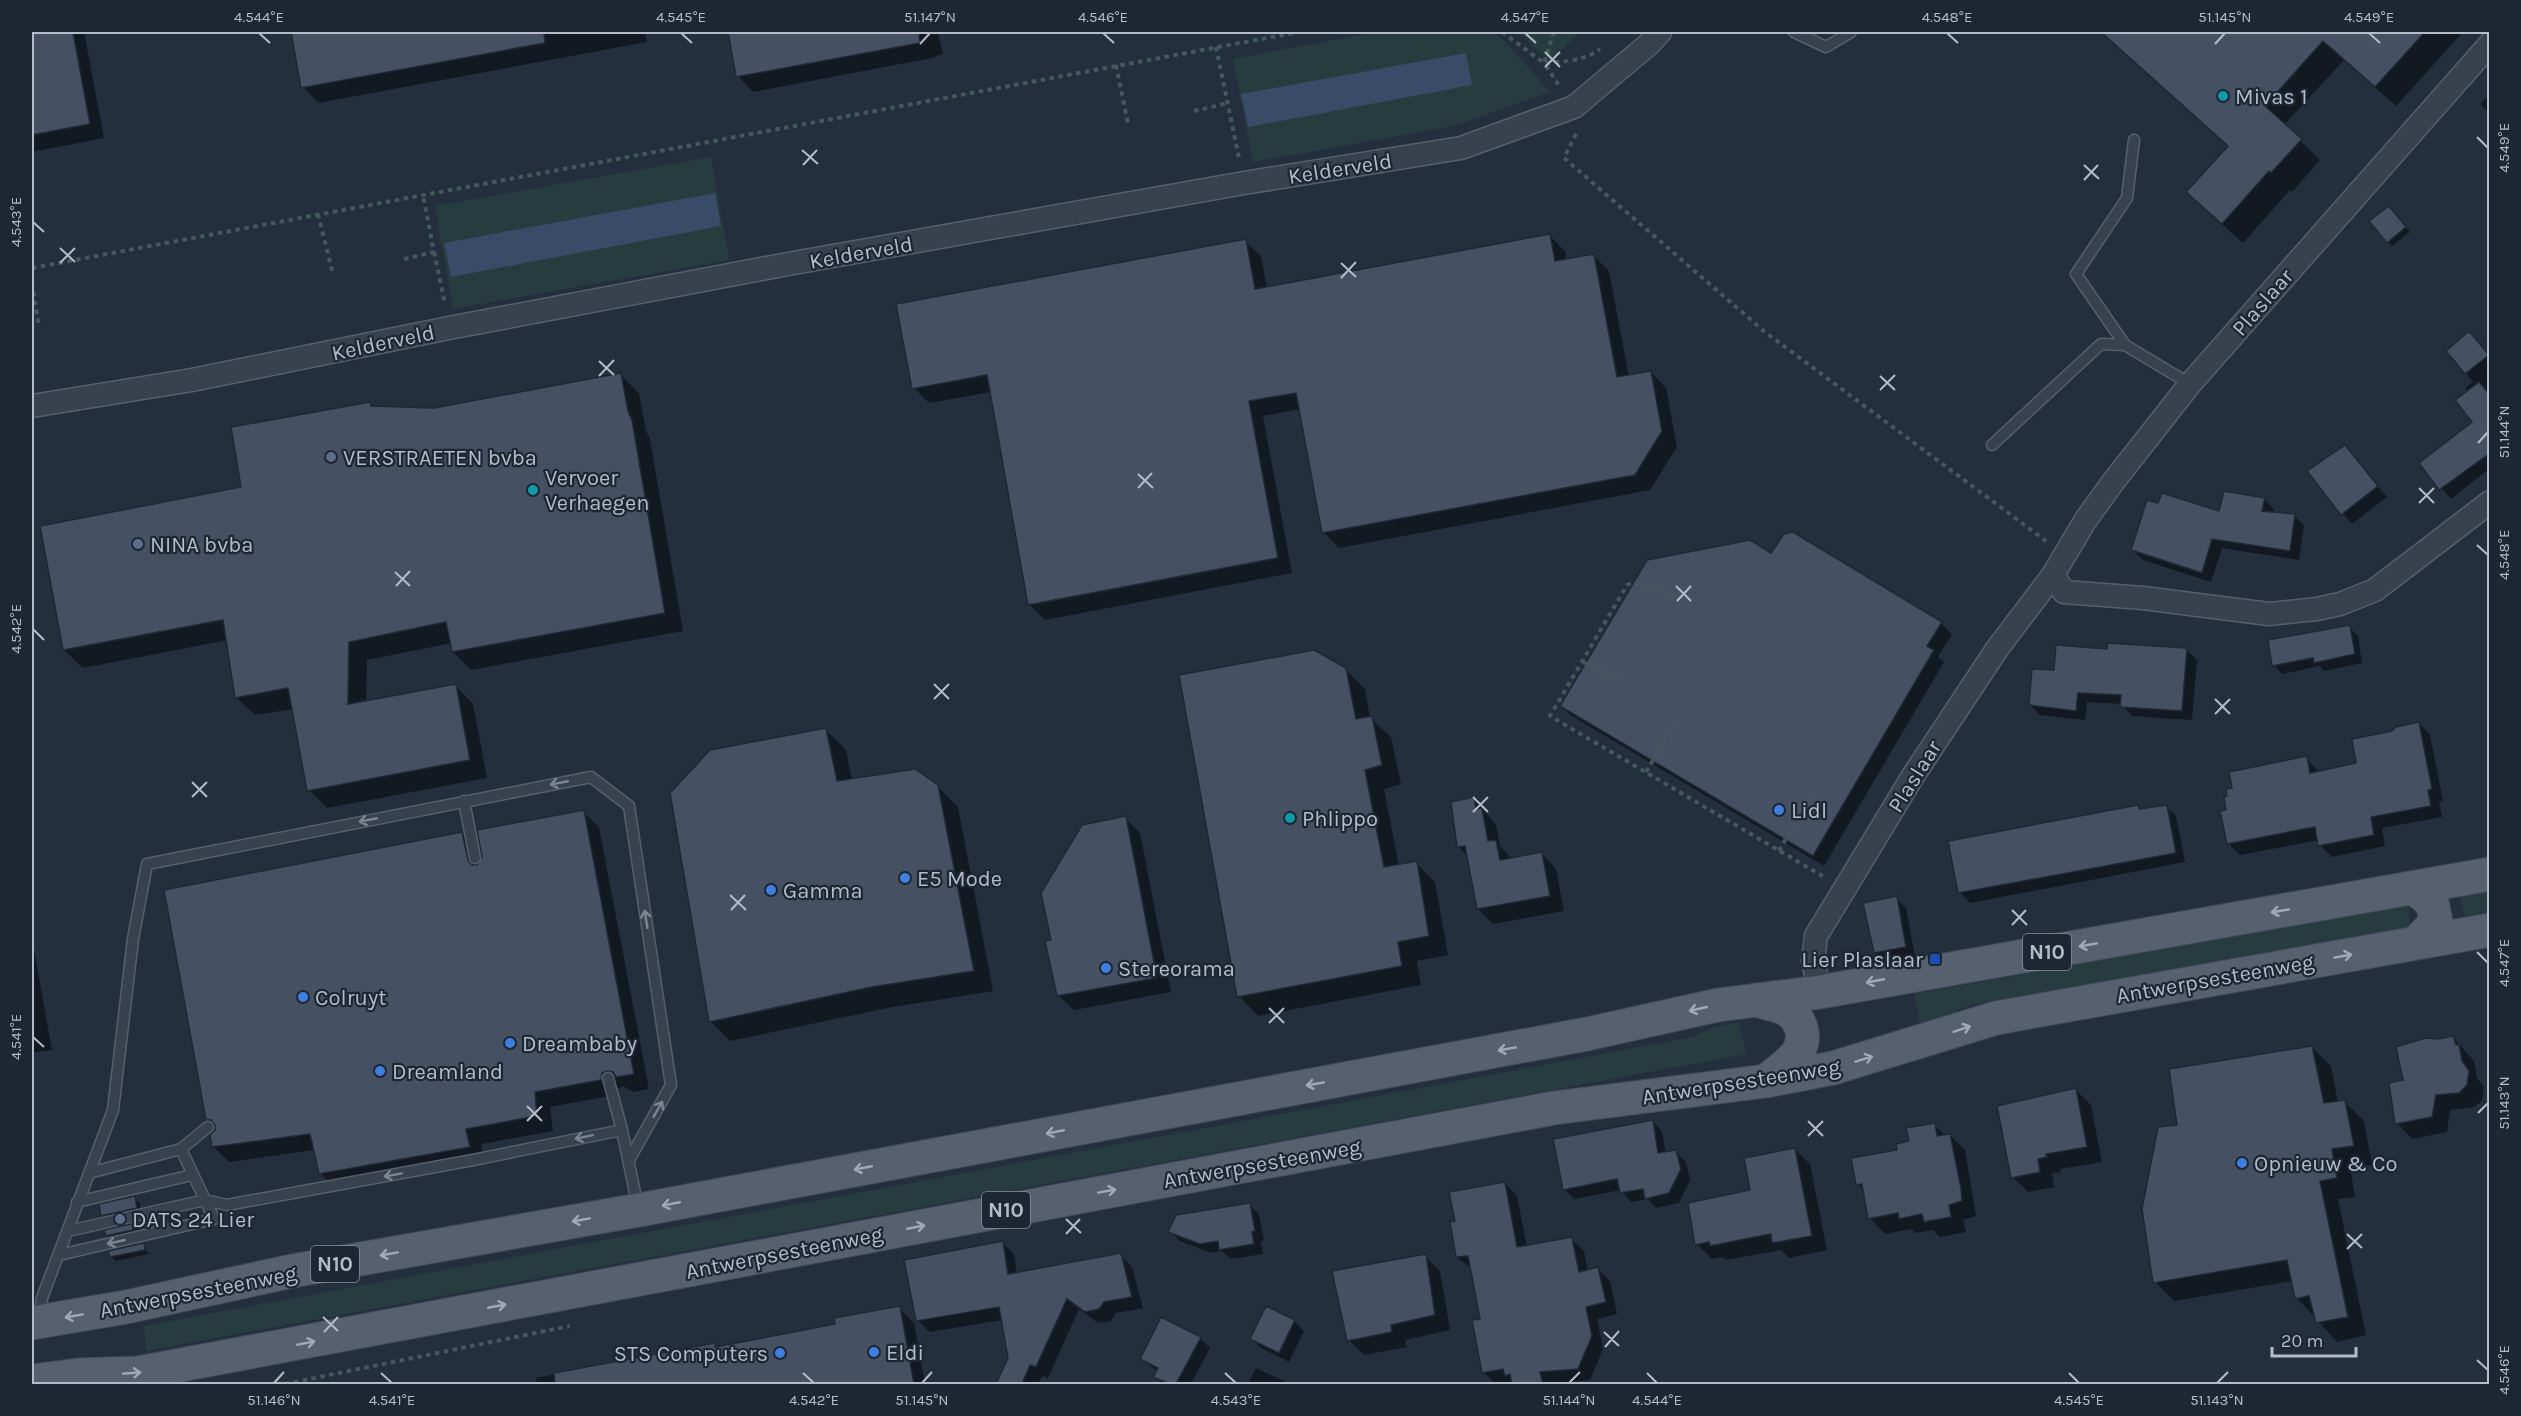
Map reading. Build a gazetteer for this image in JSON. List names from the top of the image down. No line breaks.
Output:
{"streets":{"main road":["N10","Antwerpsesteenweg"],"street":["Kelderveld","Plaslaar"]},"crossings":[["Plaslaar","Antwerpsesteenweg"]],"places":{"other":["Mivas 1","VERSTRAETEN bvba","Vervoer Verhaegen","NINA bvba","Lidl","Phlippo","E5 Mode","Gamma","Stereorama","Colruyt","Dreambaby","Dreamland","Opnieuw & Co","DATS 24 Lier","Eldi","STS Computers"],"transit":["Lier Plaslaar"]},"scale_bar":"20 m","coordinates":["4.544°E","4.545°E","51.147°N","4.546°E","4.547°E","4.548°E","51.145°N","4.549°E","4.543°E","51.144°N","4.542°E","4.541°E","51.143°N","51.146°N"]}
